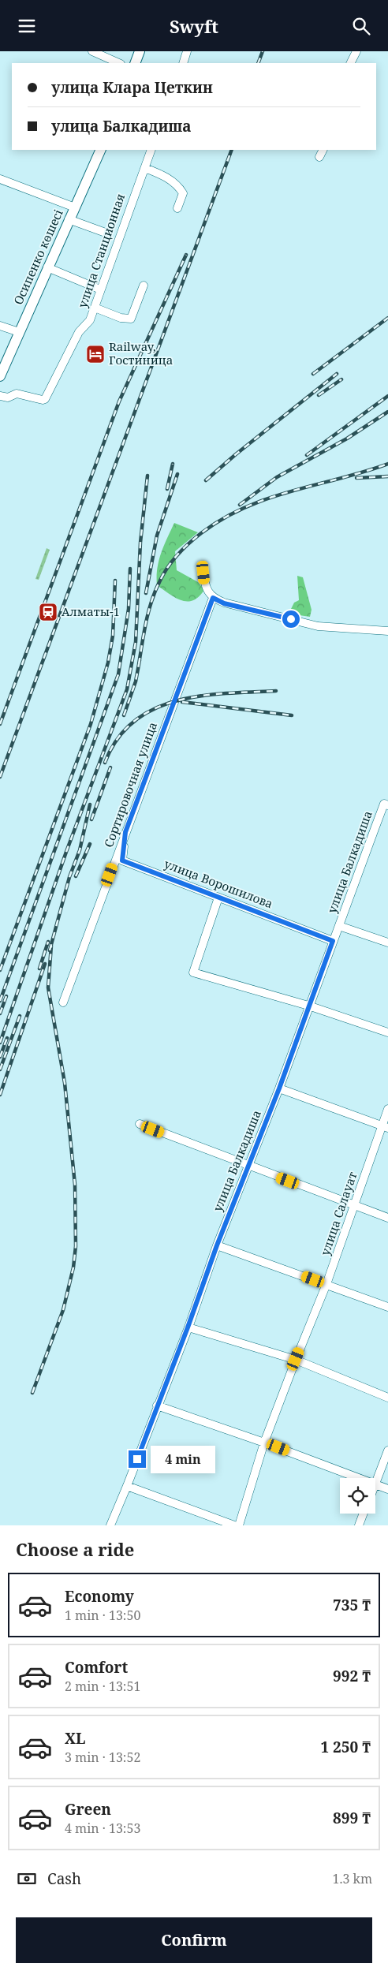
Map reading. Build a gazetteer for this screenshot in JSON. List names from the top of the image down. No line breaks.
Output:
{"streets":{"main road":["Осипенко көшесі"],"street":["улица Станционная","Сортировочная улица","улица Балкадиша","улица Ворошилова","улица Салауат"]},"crossings":[["Сортировочная улица","улица Ворошилова"],["улица Балкадиша","улица Ворошилова"]],"places":{"hotel":["Railway, Гостиница"],"station":["Алматы-1"]},"page":{"header":"Swyft","banner":["улица Клара Цеткин","улица Балкадиша"],"bubble":"4 min","heading":"Choose a ride","list":[{"name":"Economy","note":"1 min · 13:50","value":"735 ₸"},{"name":"Comfort","note":"2 min · 13:51","value":"992 ₸"},{"name":"XL","note":"3 min · 13:52","value":"1 250 ₸"},{"name":"Green","note":"4 min · 13:53","value":"899 ₸"}],"pay":["Cash","1.3 km"],"buttons":"Confirm"}}
